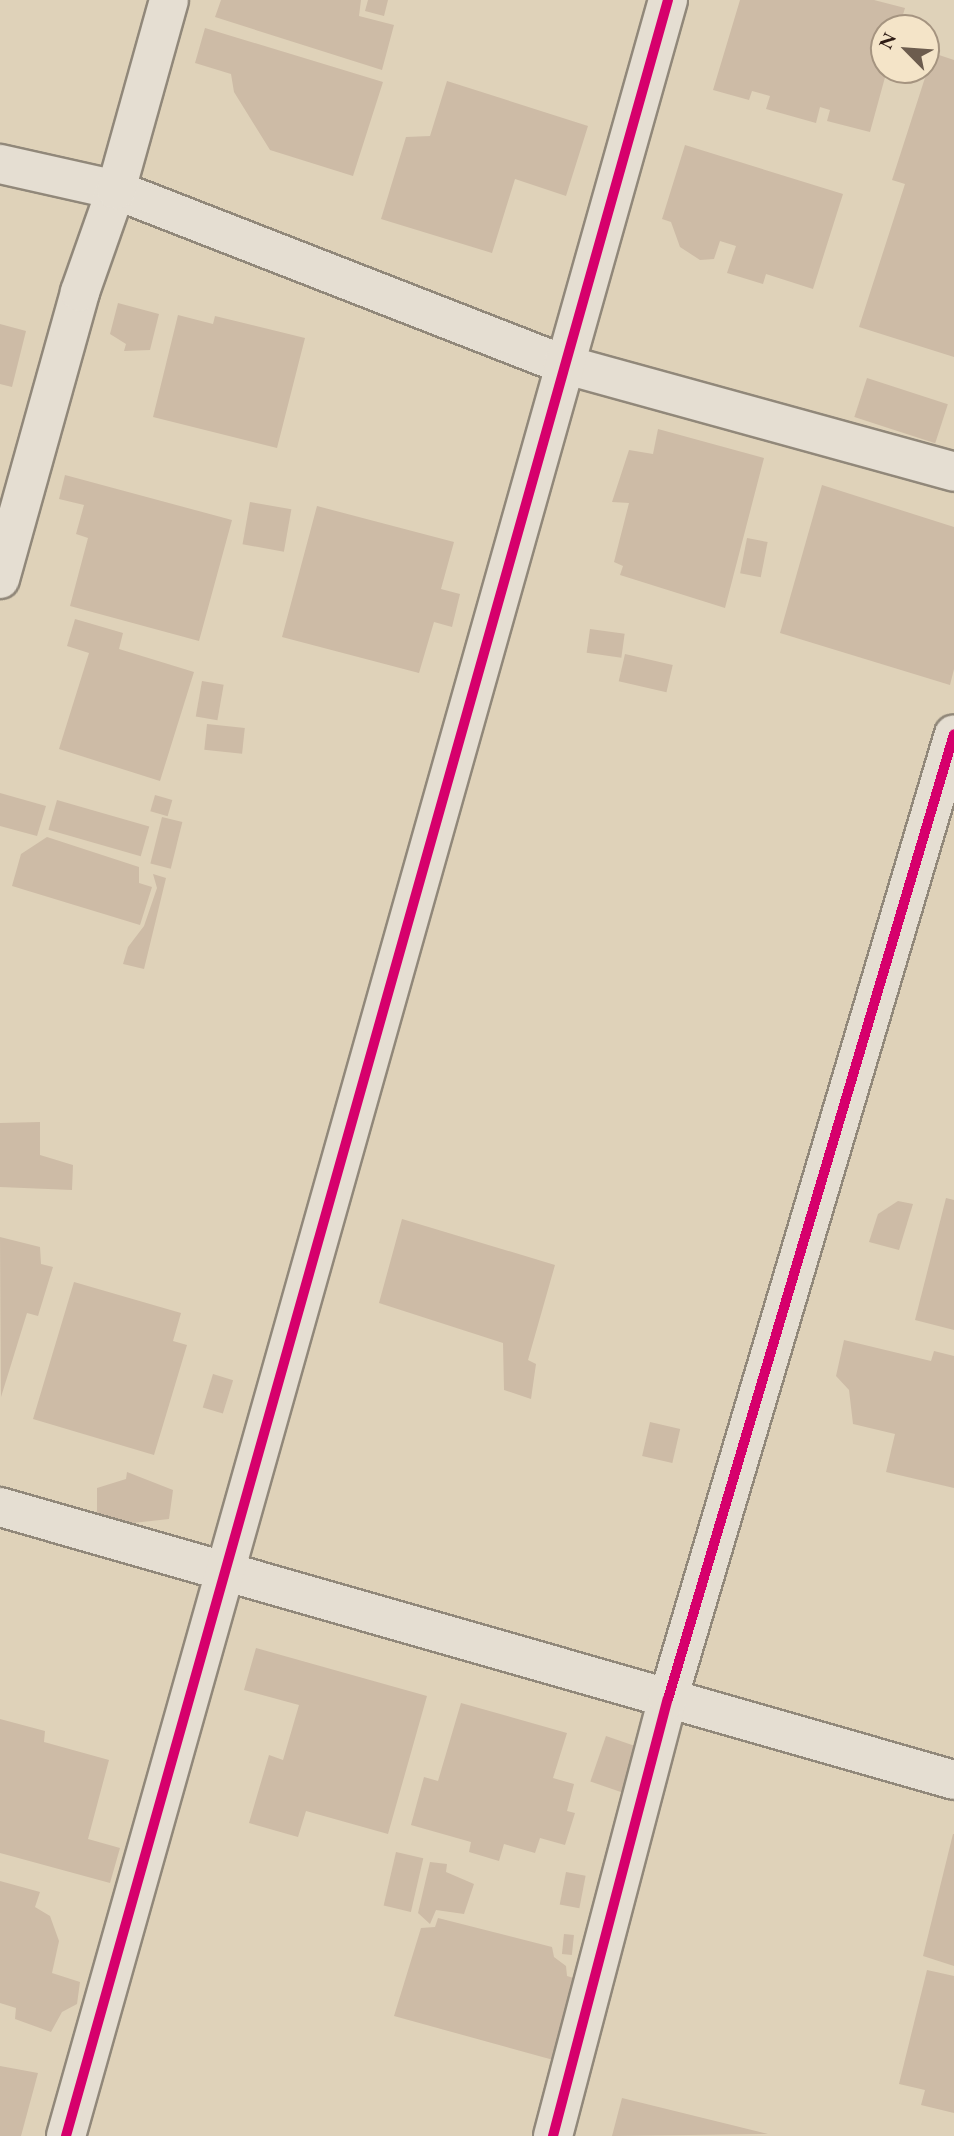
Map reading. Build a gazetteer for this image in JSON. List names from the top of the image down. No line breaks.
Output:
{"north":"top left"}
